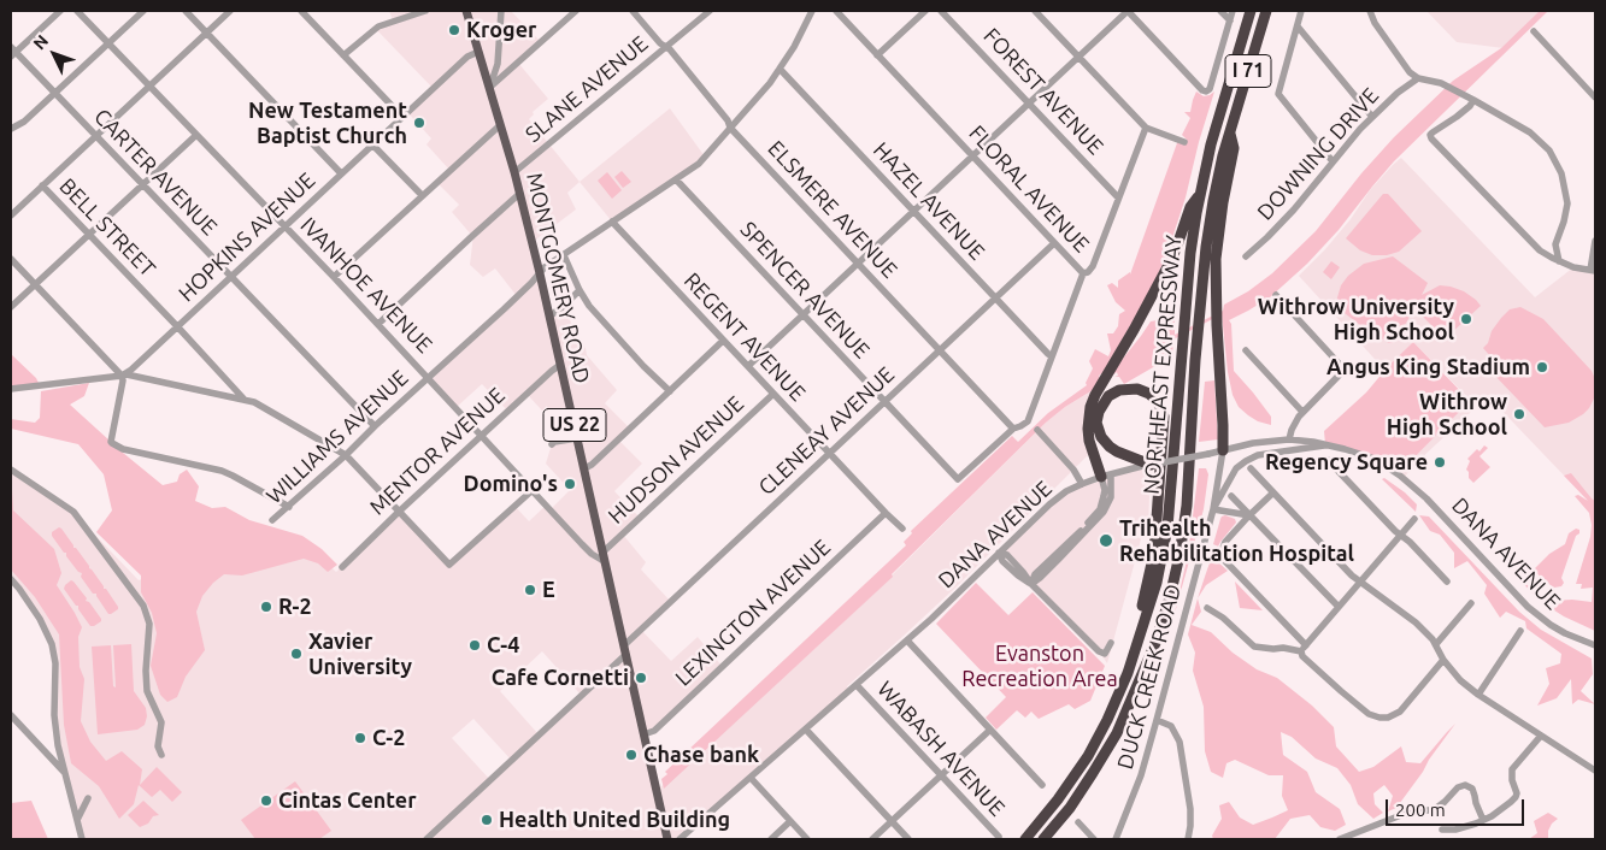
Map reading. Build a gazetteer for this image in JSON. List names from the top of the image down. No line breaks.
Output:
{"streets":{"highway":["I 71","NORTHEAST EXPRESSWAY"],"main road":["MONTGOMERY ROAD","US 22"],"street":["SLANE AVENUE","FOREST AVENUE","DOWNING DRIVE","CARTER AVENUE","FLORAL AVENUE","HAZEL AVENUE","ELSMERE AVENUE","BELL STREET","HOPKINS AVENUE","IVANHOE AVENUE","SPENCER AVENUE","REGENT AVENUE","CLENEAY AVENUE","WILLIAMS AVENUE","MENTOR AVENUE","HUDSON AVENUE","DANA AVENUE","LEXINGTON AVENUE","DUCK CREEK ROAD","WABASH AVENUE"]},"crossings":[["SLANE AVENUE","ELSMERE AVENUE"],["SLANE AVENUE","MONTGOMERY ROAD"],["FOREST AVENUE","HUDSON AVENUE"],["CARTER AVENUE","HOPKINS AVENUE"],["CARTER AVENUE","WILLIAMS AVENUE"],["FLORAL AVENUE","HAZEL AVENUE"],["FLORAL AVENUE","ELSMERE AVENUE"],["FLORAL AVENUE","SPENCER AVENUE"],["FLORAL AVENUE","CLENEAY AVENUE"],["FLORAL AVENUE","HUDSON AVENUE"],["HAZEL AVENUE","CLENEAY AVENUE"],["HAZEL AVENUE","WILLIAMS AVENUE"],["HAZEL AVENUE","HUDSON AVENUE"],["ELSMERE AVENUE","SPENCER AVENUE"],["ELSMERE AVENUE","CLENEAY AVENUE"],["ELSMERE AVENUE","WILLIAMS AVENUE"],["ELSMERE AVENUE","HUDSON AVENUE"],["BELL STREET","HOPKINS AVENUE"],["HOPKINS AVENUE","MONTGOMERY ROAD"],["HOPKINS AVENUE","IVANHOE AVENUE"],["MONTGOMERY ROAD","IVANHOE AVENUE"],["MONTGOMERY ROAD","CLENEAY AVENUE"],["MONTGOMERY ROAD","WILLIAMS AVENUE"],["MONTGOMERY ROAD","MENTOR AVENUE"],["MONTGOMERY ROAD","HUDSON AVENUE"],["MONTGOMERY ROAD","LEXINGTON AVENUE"],["IVANHOE AVENUE","WILLIAMS AVENUE"],["IVANHOE AVENUE","MENTOR AVENUE"],["IVANHOE AVENUE","HUDSON AVENUE"],["SPENCER AVENUE","CLENEAY AVENUE"],["SPENCER AVENUE","WILLIAMS AVENUE"],["SPENCER AVENUE","HUDSON AVENUE"],["REGENT AVENUE","CLENEAY AVENUE"],["REGENT AVENUE","WILLIAMS AVENUE"],["REGENT AVENUE","HUDSON AVENUE"],["REGENT AVENUE","LEXINGTON AVENUE"],["DANA AVENUE","DUCK CREEK ROAD"],["DANA AVENUE","WABASH AVENUE"]],"parks":["Evanston Recreation Area"],"places":["Kroger","New Testament Baptist Church","Withrow University High School","Angus King Stadium","Withrow High School","Regency Square","Domino's","Trihealth Rehabilitation Hospital","E","R-2","C-4","Xavier University","Cafe Cornetti","C-2","Chase bank","Cintas Center","Health United Building"],"scale_bar":"200 m","north":"top left"}
